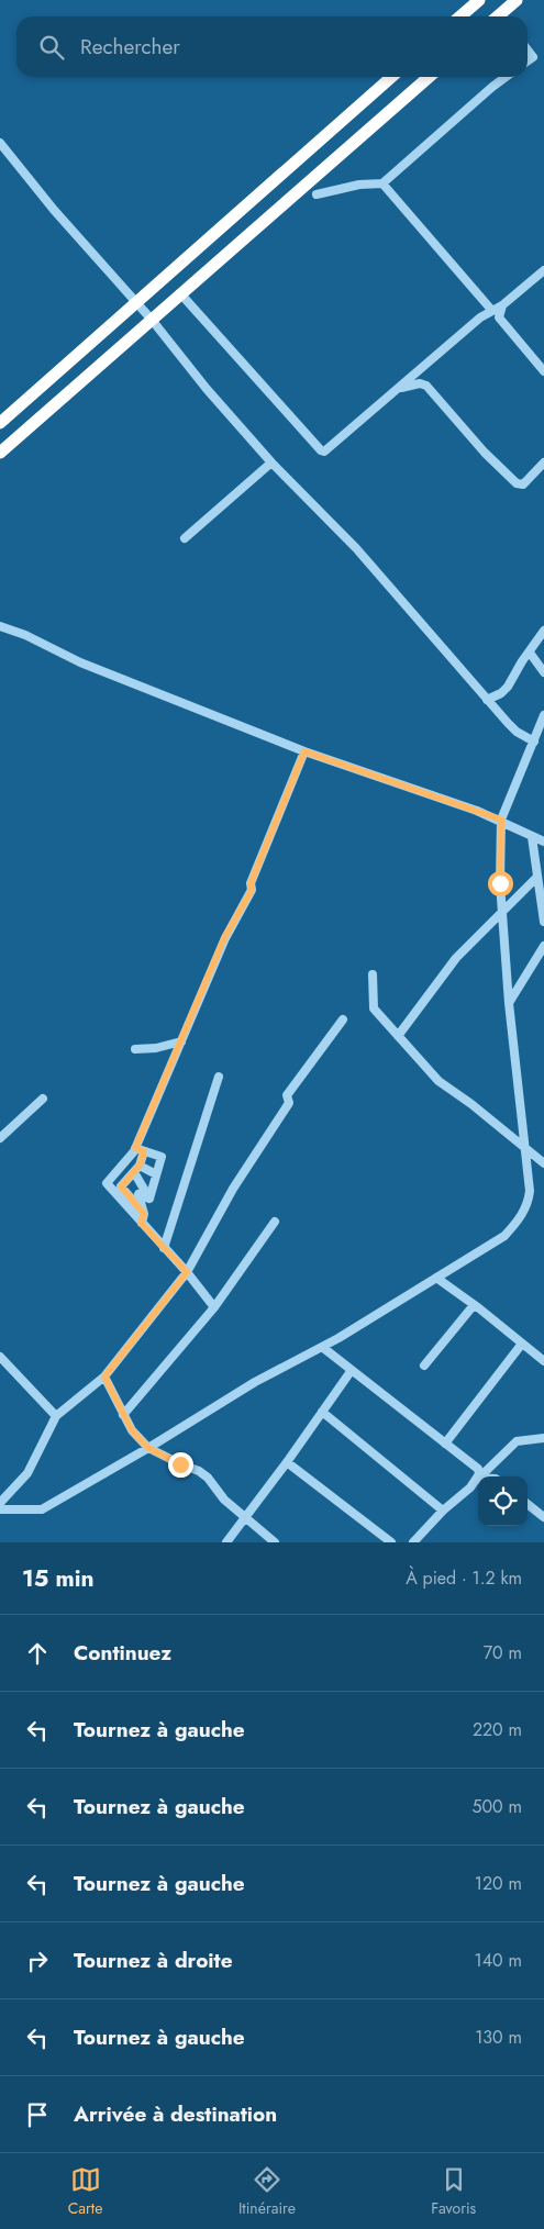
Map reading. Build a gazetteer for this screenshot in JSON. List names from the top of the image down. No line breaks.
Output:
{"page":{"search":"Rechercher","heading":["15 min","À pied · 1.2 km"],"list":[["Continuez","70 m"],["Tournez à gauche","220 m"],["Tournez à gauche","500 m"],["Tournez à gauche","120 m"],["Tournez à droite","140 m"],["Tournez à gauche","130 m"],"Arrivée à destination"],"nav":["Carte","Itinéraire","Favoris"]}}
